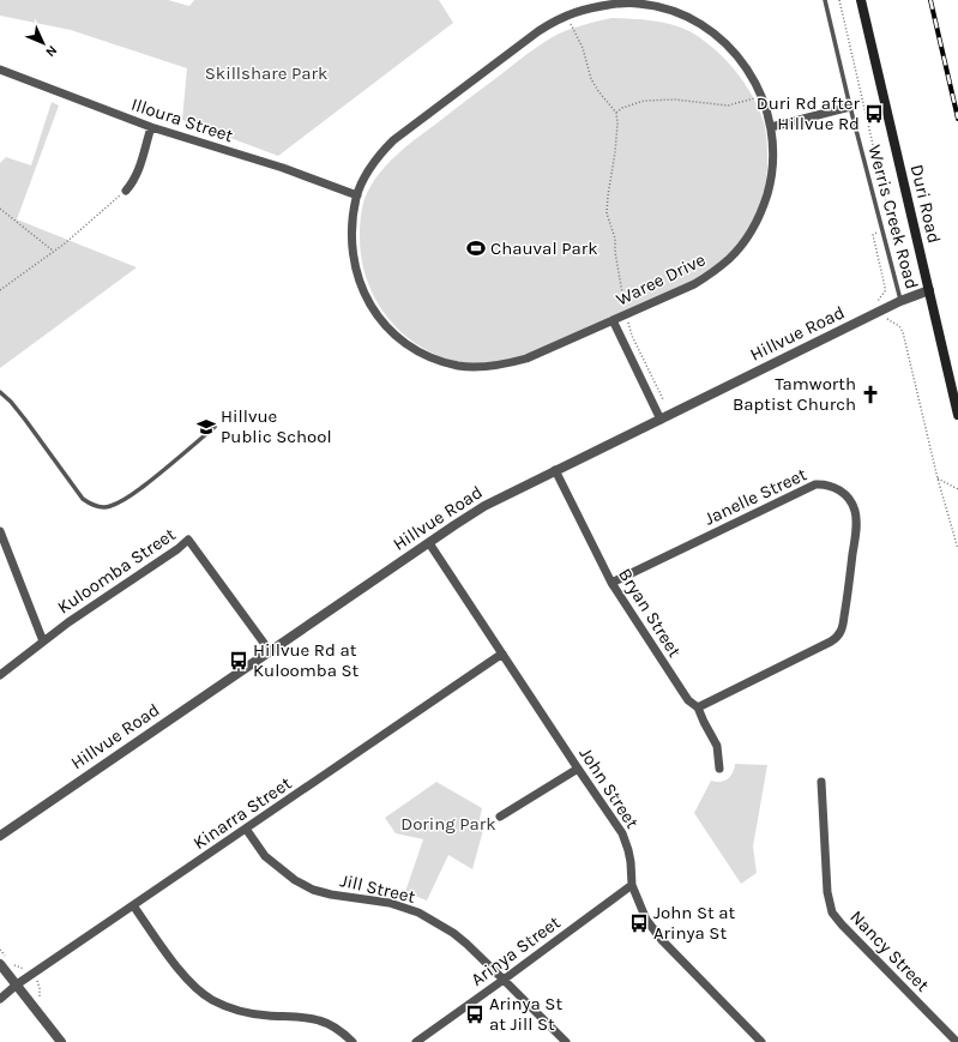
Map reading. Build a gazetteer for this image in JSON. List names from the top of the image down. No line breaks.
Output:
{"streets":{"main road":["Duri Road"],"street":["Illoura Street","Waree Drive","Hillvue Road","Janelle Street","Kuloomba Street","Bryan Street","John Street","Kinarra Street","Jill Street","Arinya Street","Nancy Street"],"lane":["Werris Creek Road"]},"crossings":[["Illoura Street","Waree Drive"],["Duri Road","Hillvue Road"],["Werris Creek Road","Hillvue Road"],["Hillvue Road","Kuloomba Street"],["Hillvue Road","Bryan Street"],["Hillvue Road","John Street"],["Janelle Street","Bryan Street"],["John Street","Kinarra Street"],["John Street","Arinya Street"],["Kinarra Street","Jill Street"],["Jill Street","Arinya Street"]],"parks":["Skillshare Park","Doring Park"],"places":{"bus stop":["Duri Rd after Hillvue Rd","Hillvue Rd at Kuloomba St","John St at Arinya St","Arinya St at Jill St"],"sports":["Chauval Park"],"church":["Tamworth Baptist Church"],"school or university":["Hillvue Public School"]},"north":"bottom right"}
